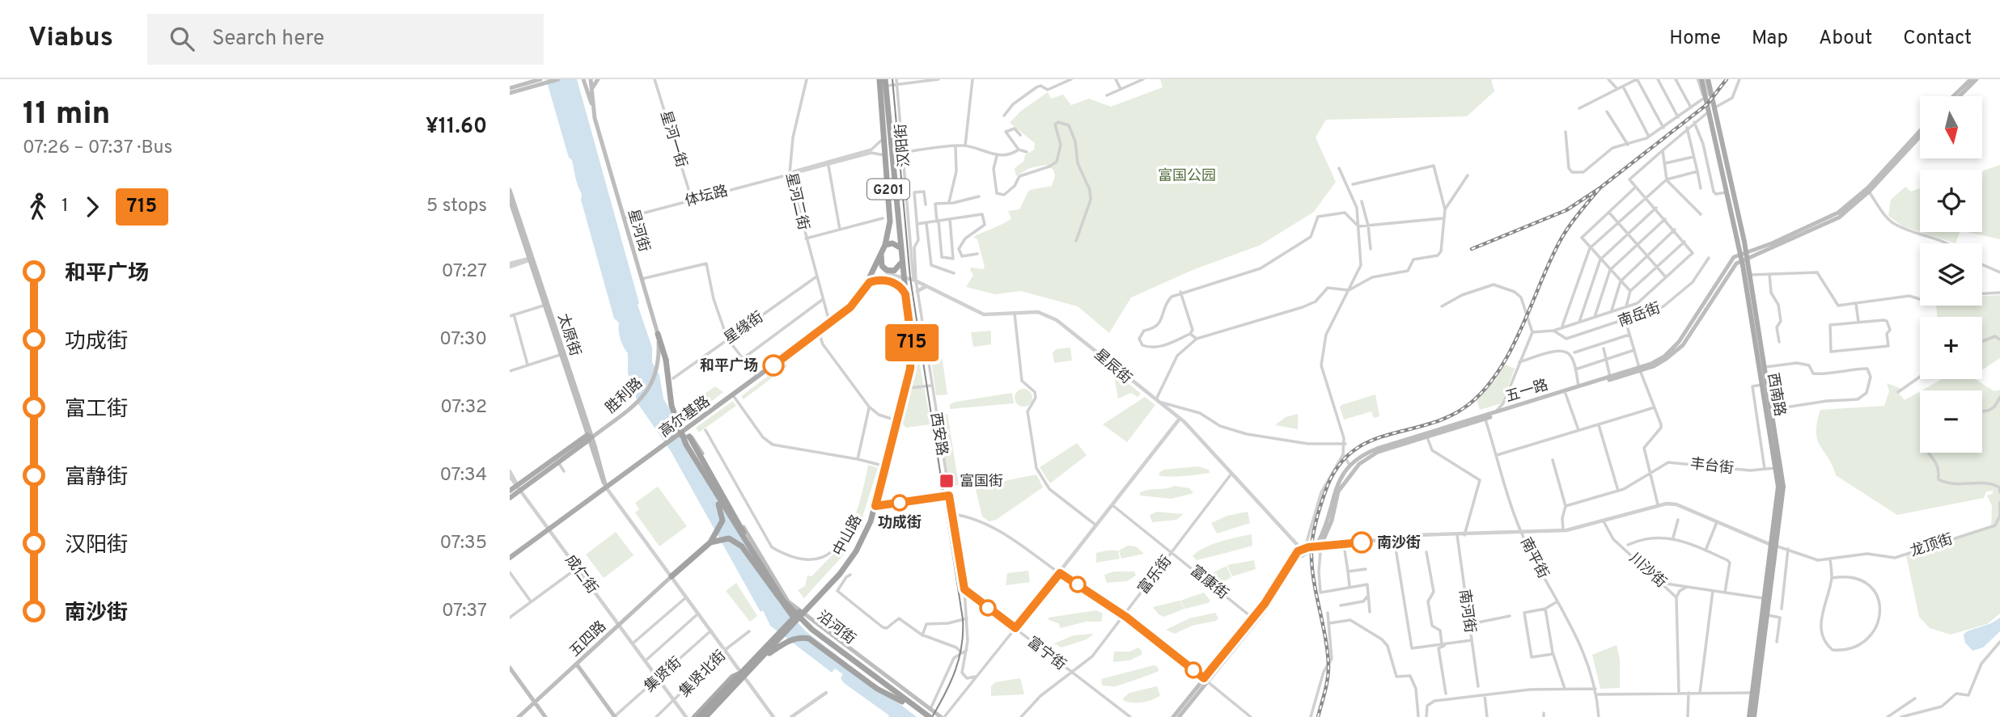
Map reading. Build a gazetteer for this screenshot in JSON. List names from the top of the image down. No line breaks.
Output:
{"streets":{"highway":["G201","中山路"],"main road":["星河街","太原街","五一路","西南路","胜利路","高尔基路","沿河街","五四路"],"street":["星河一街","汉阳街","体坛路","星河二街","南岳街","星缘街","星辰街","西安路","丰台街","龙顶街","南平街","川沙街","成仁街","富乐街","富康街","南河街","富宁街","集贤北街","集贤街"]},"crossings":[["星河一街","体坛路"],["汉阳街","体坛路"],["汉阳街","星辰街"],["汉阳街","西安路"],["汉阳街","中山路"],["体坛路","星河二街"],["体坛路","星河街"],["体坛路","中山路"],["星河二街","星缘街"],["星河二街","高尔基路"],["星河街","胜利路"],["太原街","胜利路"],["太原街","高尔基路"],["太原街","中山路"],["太原街","五四路"],["太原街","集贤北街"],["太原街","集贤街"],["星辰街","五一路"],["星辰街","西安路"],["星辰街","中山路"],["星辰街","富乐街"],["五一路","西南路"],["五一路","南平街"],["五一路","富康街"],["西南路","丰台街"],["西南路","龙顶街"],["胜利路","成仁街"],["高尔基路","中山路"],["高尔基路","成仁街"],["西安路","中山路"],["西安路","富宁街"],["中山路","沿河街"],["成仁街","五四路"],["成仁街","集贤北街"],["成仁街","集贤街"],["富乐街","富康街"],["富乐街","富宁街"]],"parks":["富国公园"],"places":{"other":["和平广场","功成街","南沙街"],"transit":["富国街"]},"lines":["bus line 715"],"north":"bottom","page":{"header":"Viabus","search":"Search here","nav":["Home","Map","About","Contact"],"heading":["11 min","07:26 – 07:37 · Bus","¥11.60"],"on_map":"715","map_buttons":["+","−"],"legs":["1","715","5 stops"],"list":[{"name":"和平广场","value":"07:27"},{"name":"功成街","value":"07:30"},{"name":"富工街","value":"07:32"},{"name":"富静街","value":"07:34"},{"name":"汉阳街","value":"07:35"},{"name":"南沙街","value":"07:37"}]}}
